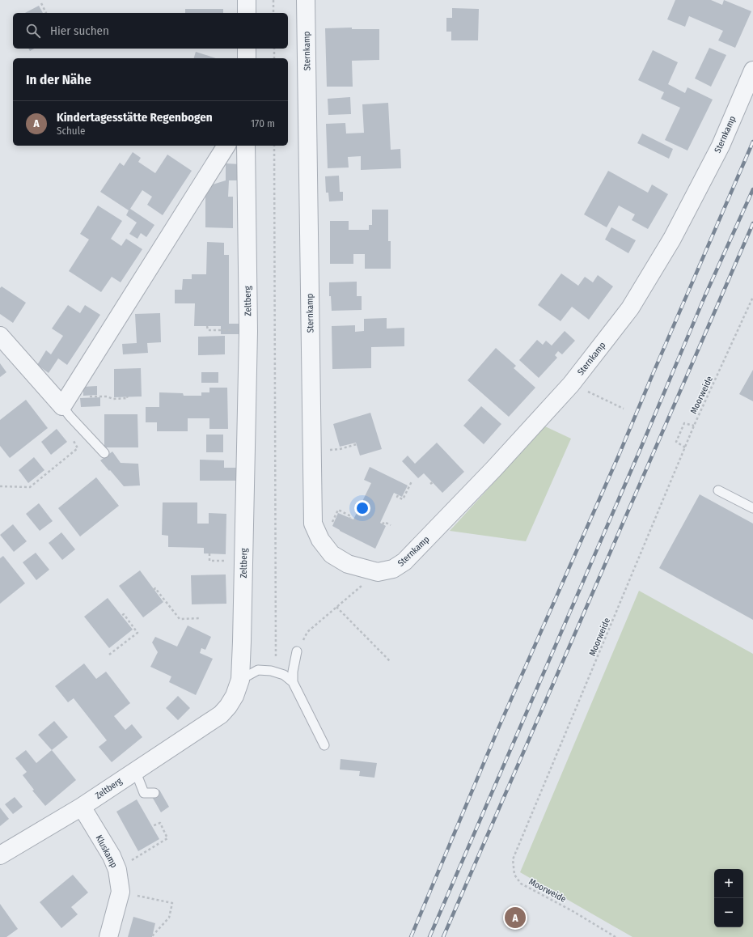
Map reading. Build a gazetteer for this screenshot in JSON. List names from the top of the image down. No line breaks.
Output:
{"streets":{"street":["Sternkamp","Zeltberg","Kluskamp"],"path":["Moorweide"]},"crossings":[["Zeltberg","Kluskamp"]],"page":{"search":"Hier suchen","heading":"In der Nähe","list":[{"mark":"A","name":"Kindertagesstätte Regenbogen","note":"Schule","value":"170 m"}],"map_buttons":["+","−"],"pins":"A"}}
